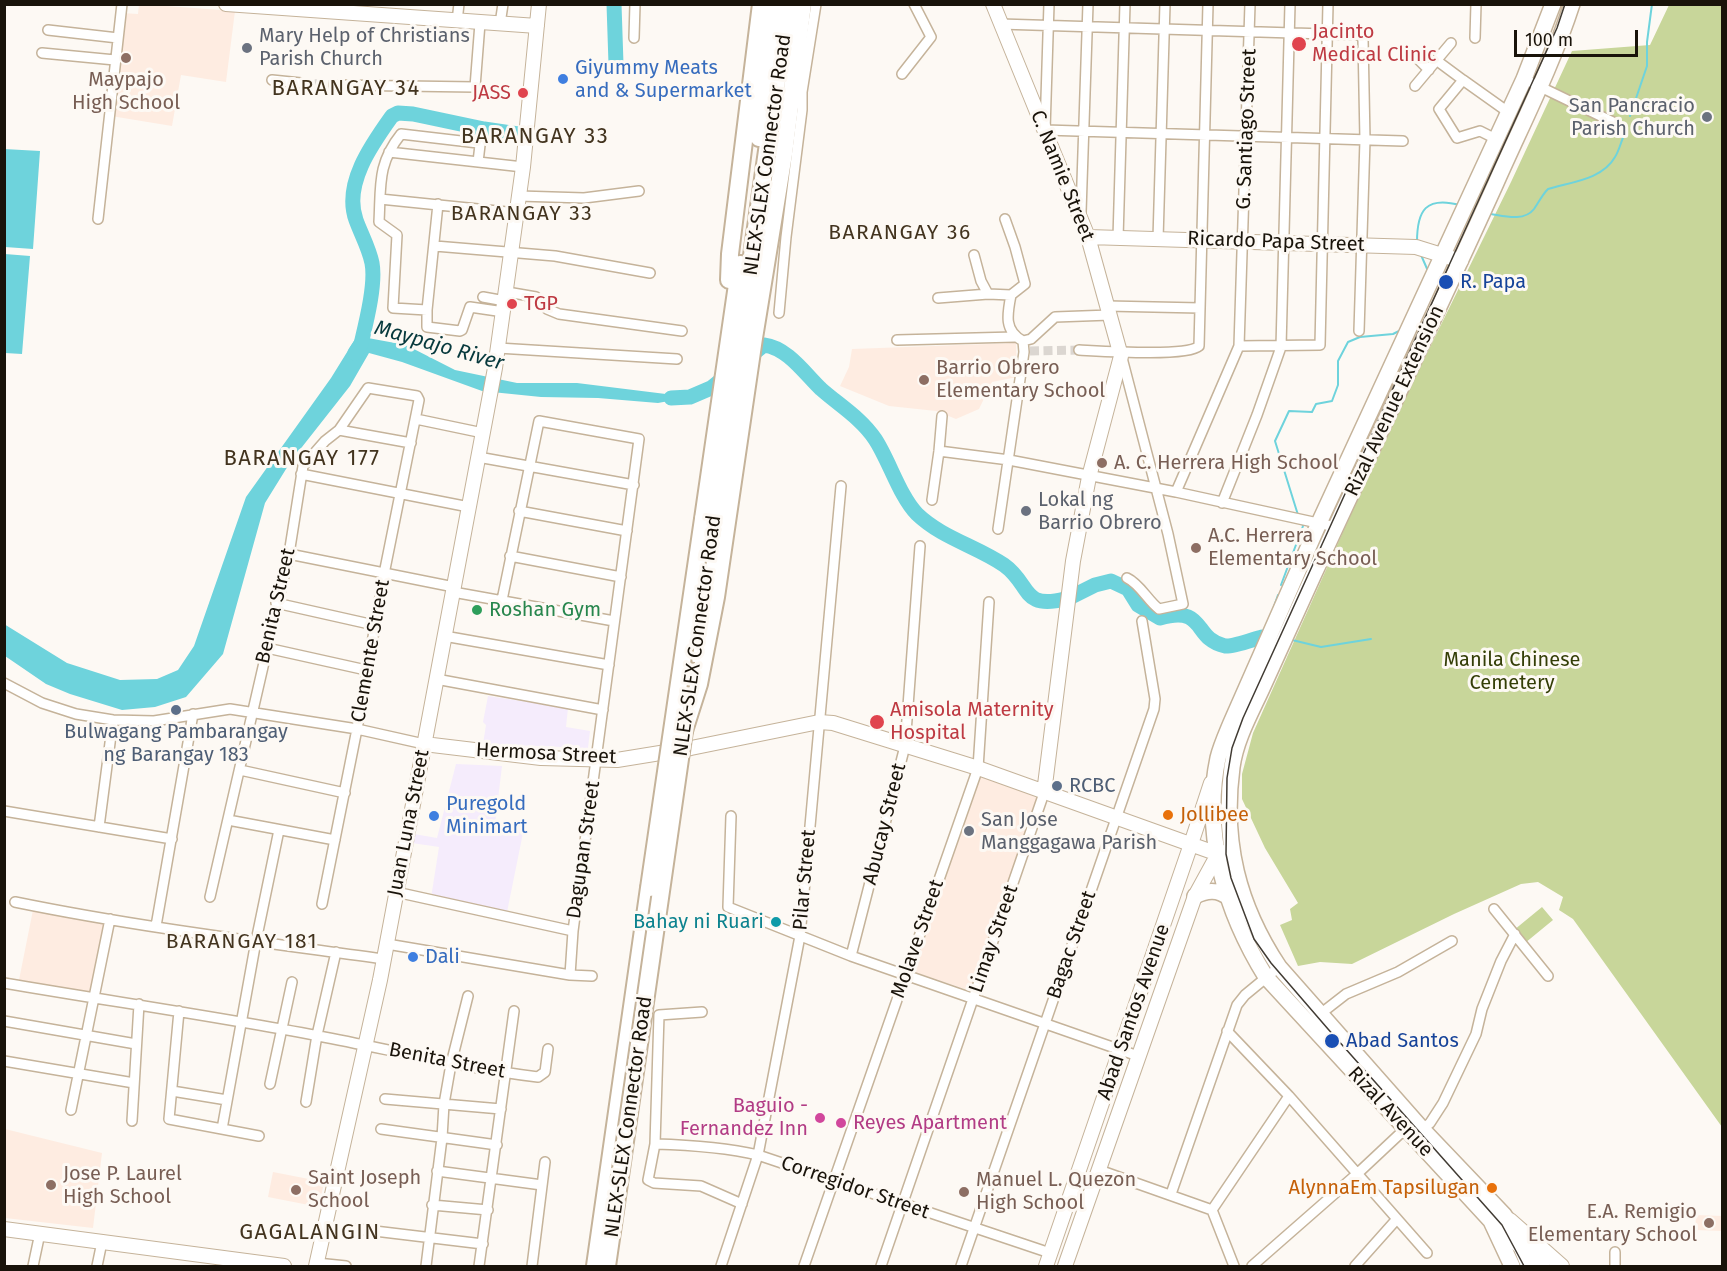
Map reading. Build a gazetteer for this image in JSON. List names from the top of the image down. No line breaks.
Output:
{"streets":{"highway":["NLEX-SLEX Connector Road"],"main road":["Rizal Avenue Extension","Rizal Avenue"],"street":["G. Santiago Street","C. Namie Street","Ricardo Papa Street","Benita Street","Clemente Street","Hermosa Street","Juan Luna Street","Abucay Street","Dagupan Street","Pilar Street","Molave Street","Limay Street","Bagac Street","Abad Santos Avenue","Corregidor Street"]},"crossings":[["G. Santiago Street","Ricardo Papa Street"],["C. Namie Street","Ricardo Papa Street"],["C. Namie Street","Limay Street"],["Ricardo Papa Street","Rizal Avenue Extension"],["Rizal Avenue Extension","Abad Santos Avenue"],["Rizal Avenue Extension","Rizal Avenue"],["Benita Street","Clemente Street"],["Benita Street","Hermosa Street"],["Benita Street","Juan Luna Street"],["Clemente Street","Hermosa Street"],["Hermosa Street","Juan Luna Street"],["Hermosa Street","Abucay Street"],["Hermosa Street","Dagupan Street"],["Hermosa Street","Pilar Street"],["Hermosa Street","Molave Street"],["Hermosa Street","Limay Street"],["Hermosa Street","Bagac Street"],["Hermosa Street","Abad Santos Avenue"],["Hermosa Street","Rizal Avenue"],["Pilar Street","Corregidor Street"],["Molave Street","Corregidor Street"],["Limay Street","Corregidor Street"],["Bagac Street","Corregidor Street"],["Abad Santos Avenue","Rizal Avenue"],["Abad Santos Avenue","Corregidor Street"]],"districts":["BARANGAY 34","BARANGAY 33","BARANGAY 33","BARANGAY 36","BARANGAY 177","BARANGAY 181","GAGALANGIN"],"water":["Maypajo River"],"parks":["Manila Chinese Cemetery"],"places":["Jacinto Medical Clinic","Mary Help of Christians Parish Church","Maypajo High School","Giyummy Meats and & Supermarket","JASS","San Pancracio Parish Church","R. Papa","TGP","Barrio Obrero Elementary School","A. C. Herrera High School","Lokal ng Barrio Obrero","A.C. Herrera Elementary School","Roshan Gym","Bulwagang Pambarangay ng Barangay 183","Amisola Maternity Hospital","RCBC","Jollibee","Puregold Minimart","San Jose Manggagawa Parish","Bahay ni Ruari","Dali","Abad Santos","Baguio - Fernandez Inn","Reyes Apartment","Jose P. Laurel High School","AlynnaEm Tapsilugan","Saint Joseph School","Manuel L. Quezon High School","E.A. Remigio Elementary School"],"scale_bar":"100 m"}
